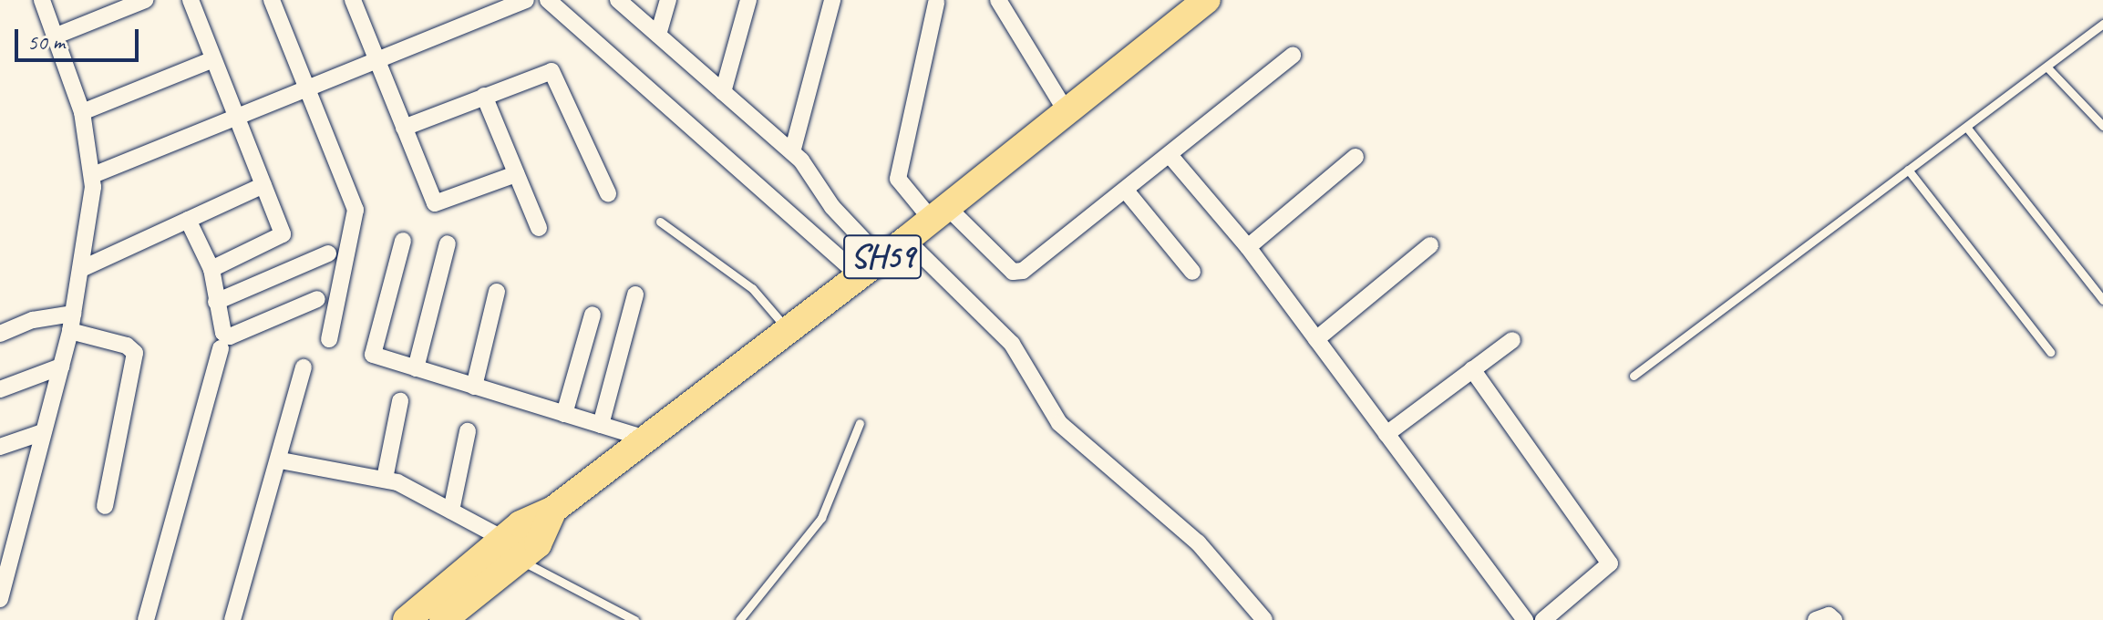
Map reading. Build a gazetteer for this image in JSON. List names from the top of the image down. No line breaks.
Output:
{"streets":{"main road":["SH59"]},"scale_bar":"50 m"}
